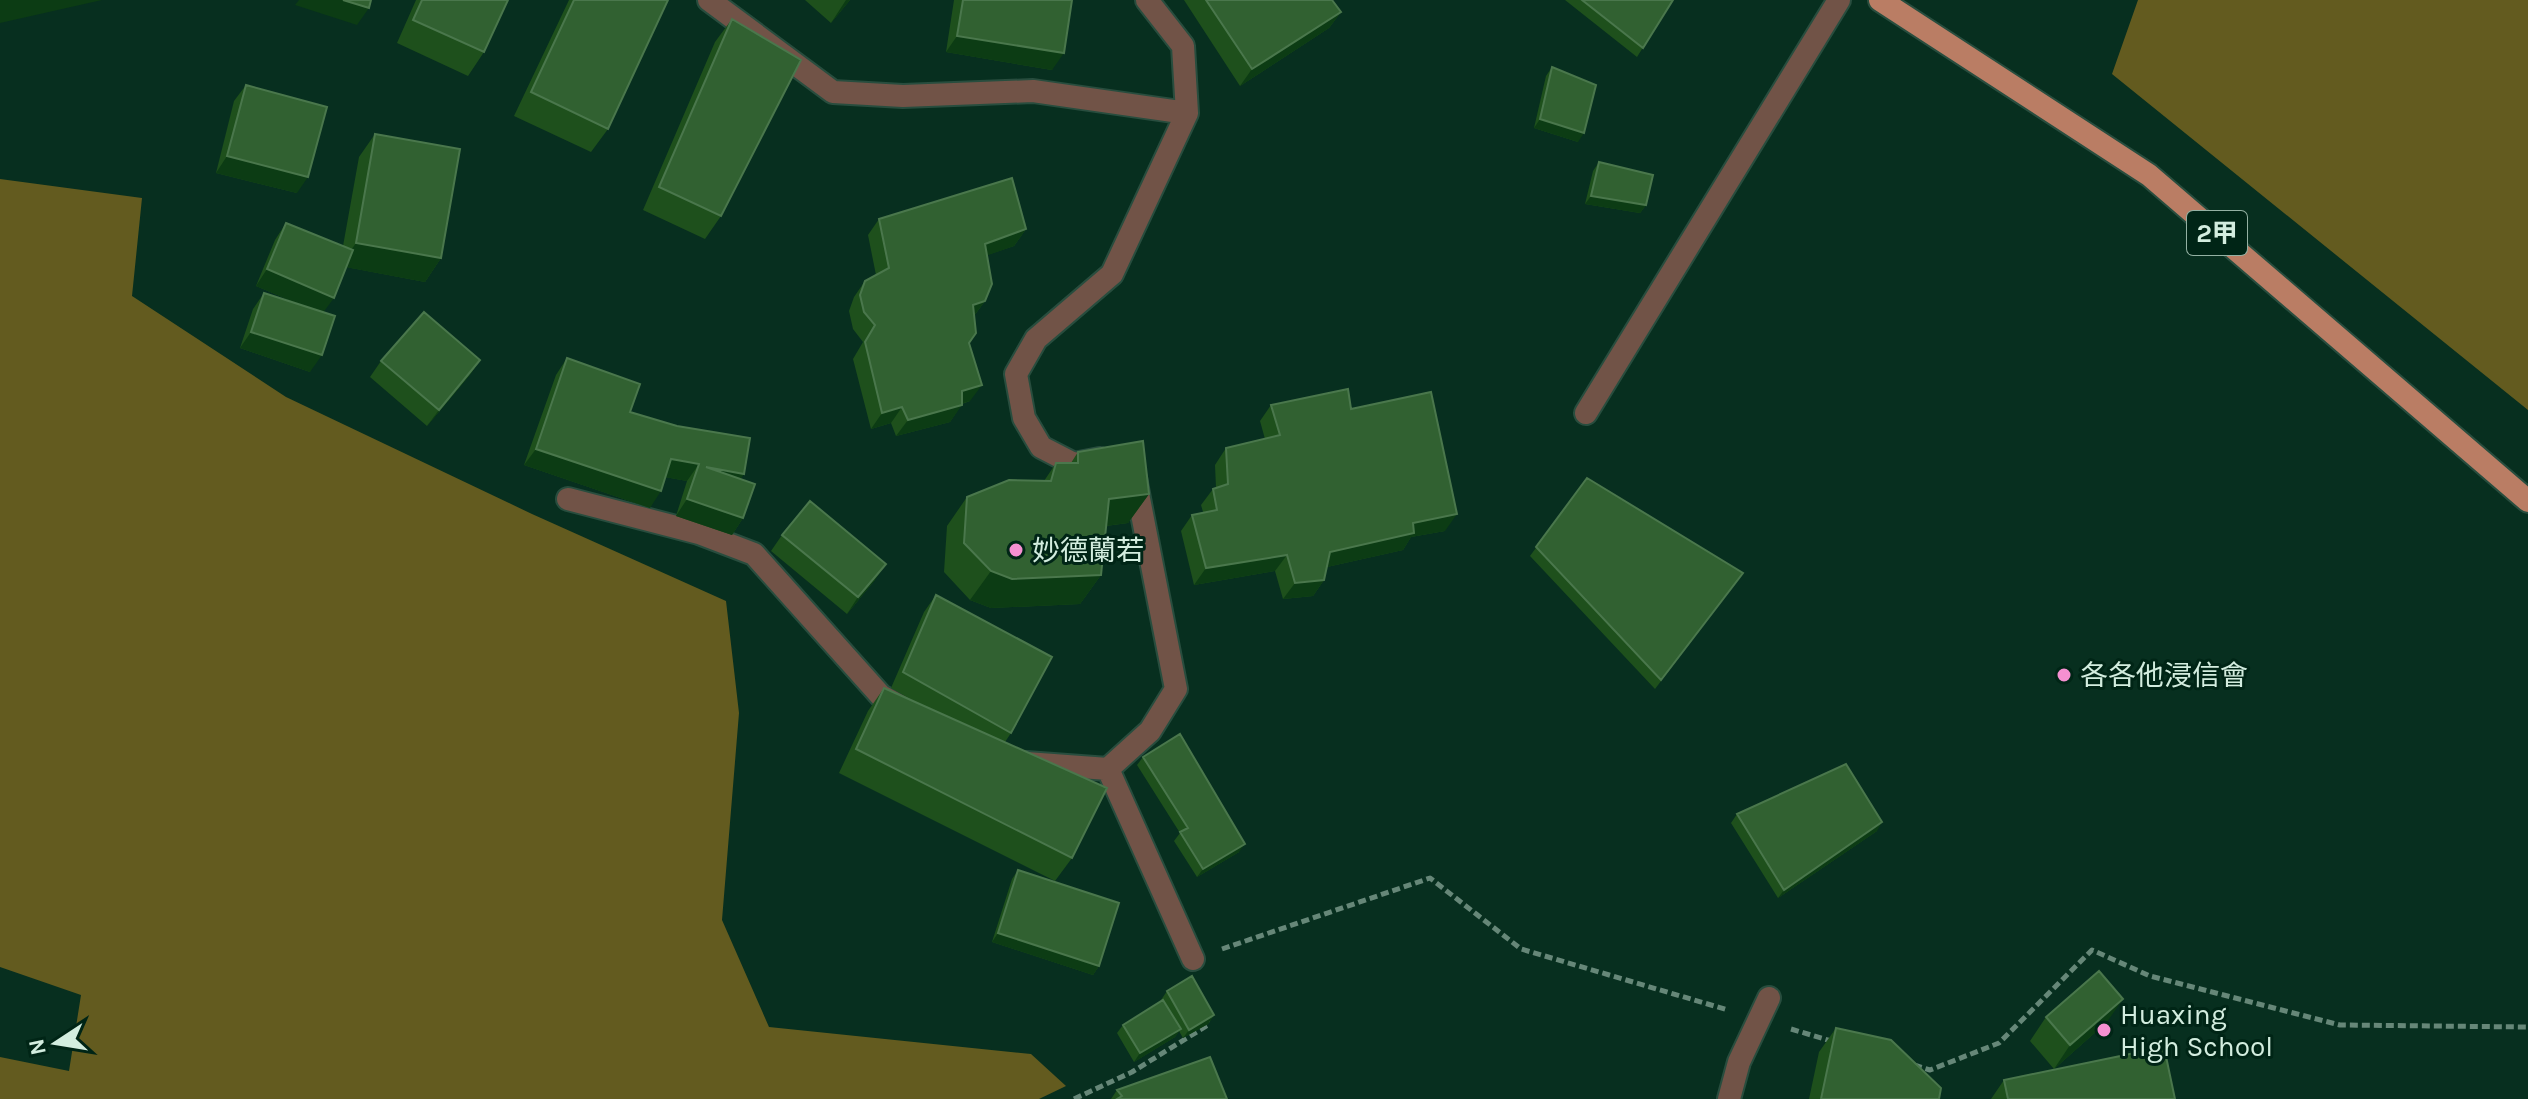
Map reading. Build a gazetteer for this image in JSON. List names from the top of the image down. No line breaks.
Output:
{"streets":{"main road":["2甲"]},"places":["妙德蘭若","各各他浸信會","Huaxing High School"],"north":"left"}
